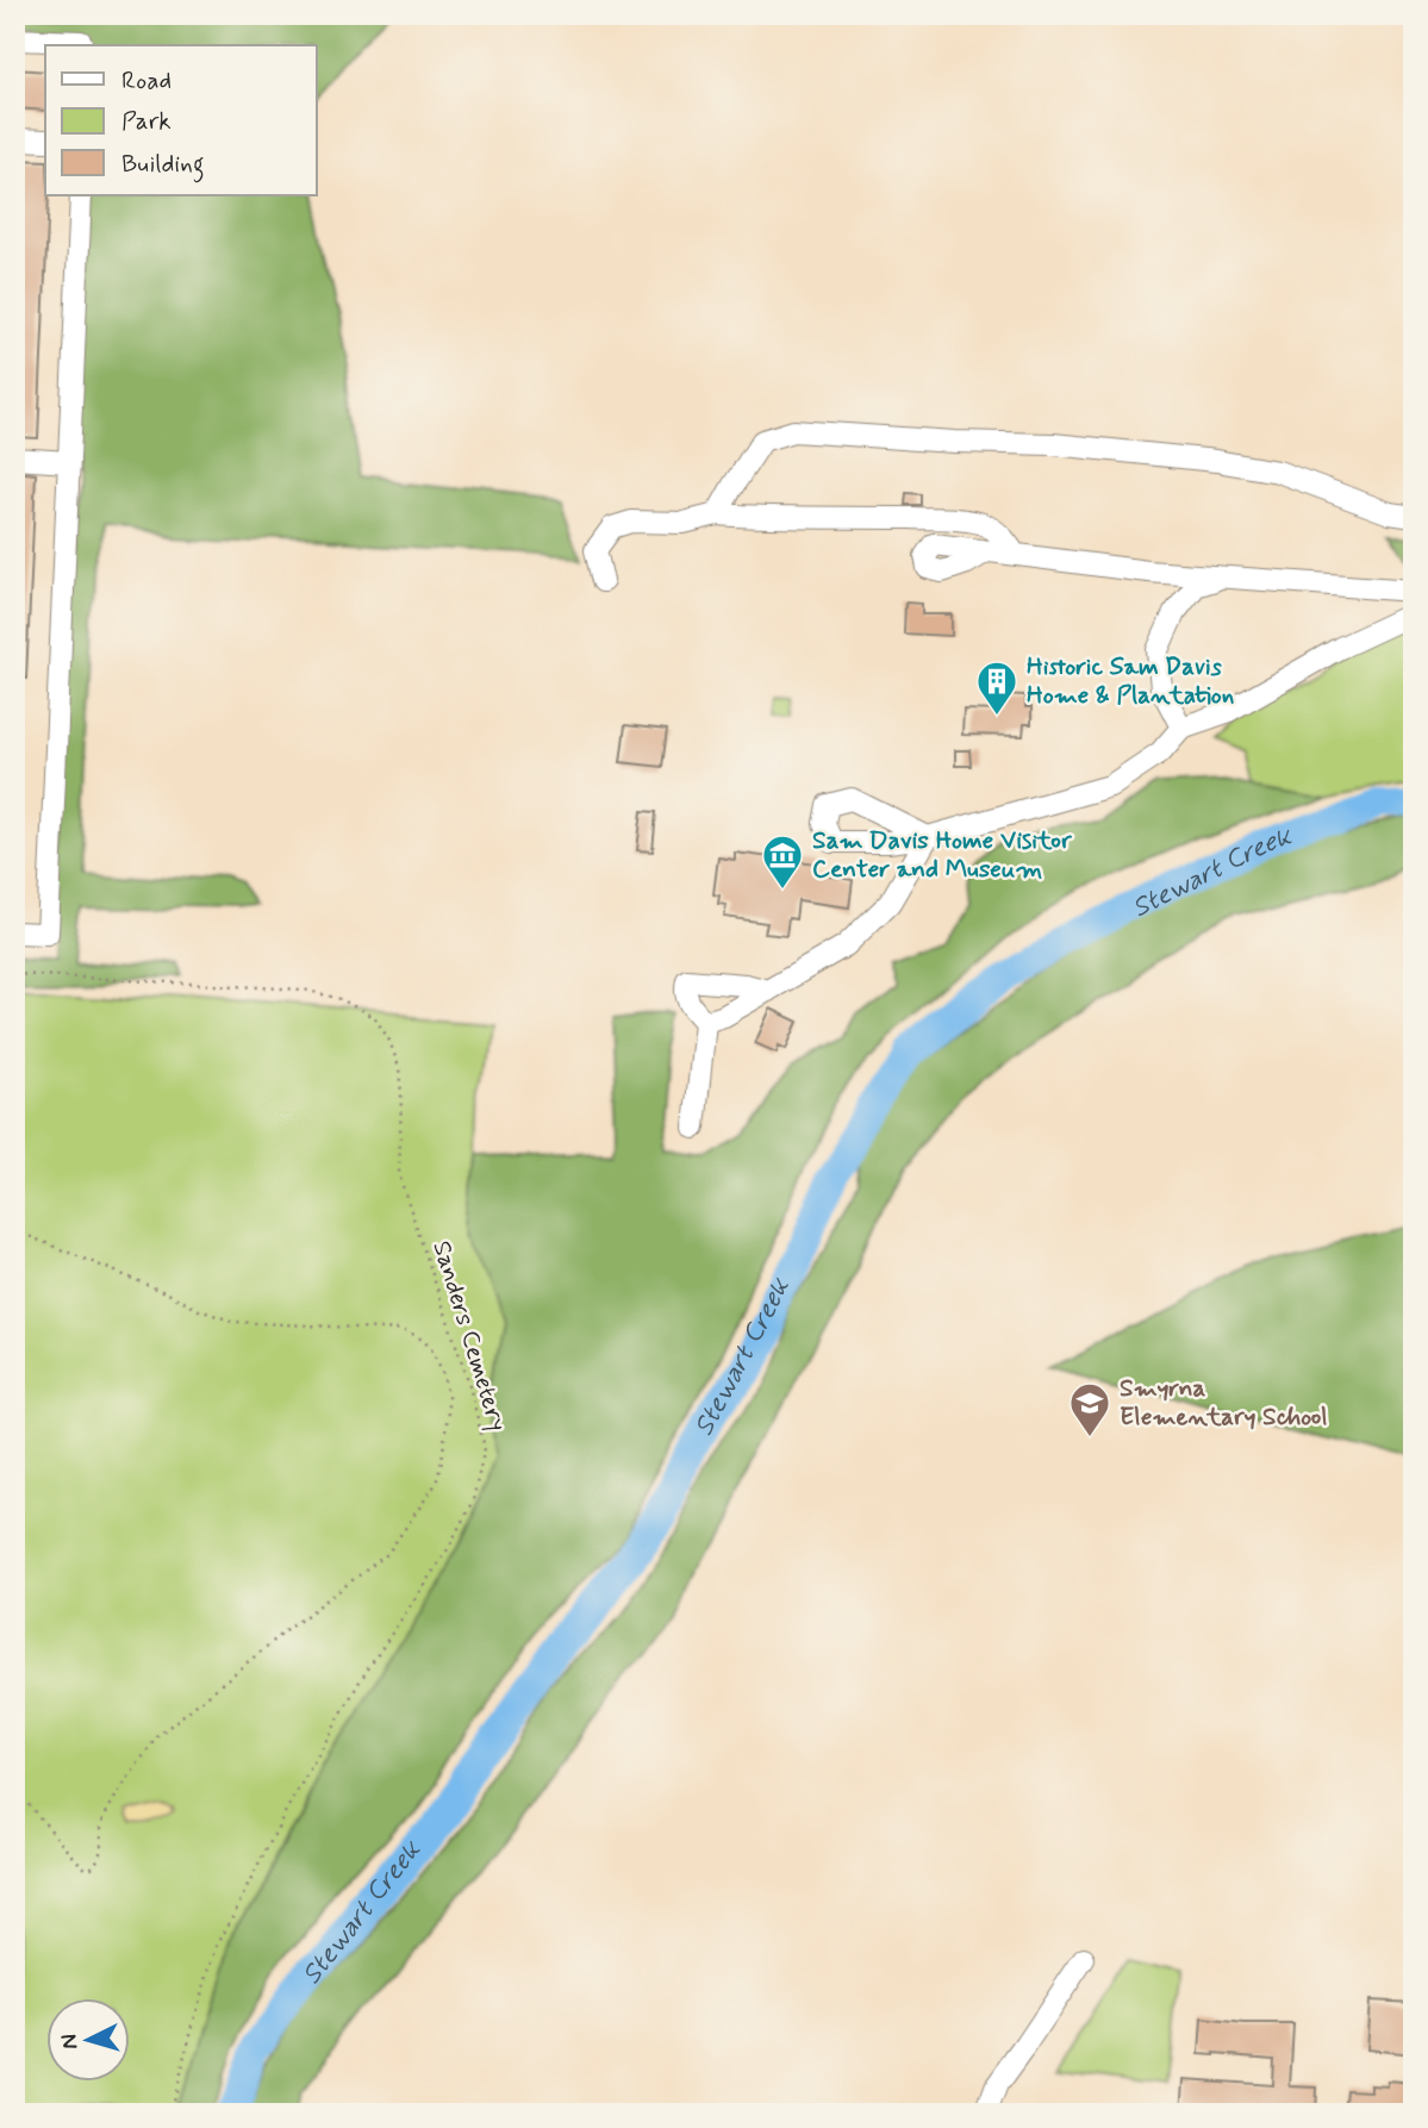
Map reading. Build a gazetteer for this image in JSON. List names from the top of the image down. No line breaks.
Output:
{"streets":{"path":["Sanders Cemetery"]},"water":["Stewart Creek"],"places":{"building":["Historic Sam Davis Home & Plantation"],"museum":["Sam Davis Home Visitor Center and Museum"],"school or university":["Smyrna Elementary School"]},"legend":["Road","Park","Building"],"north":"left"}
